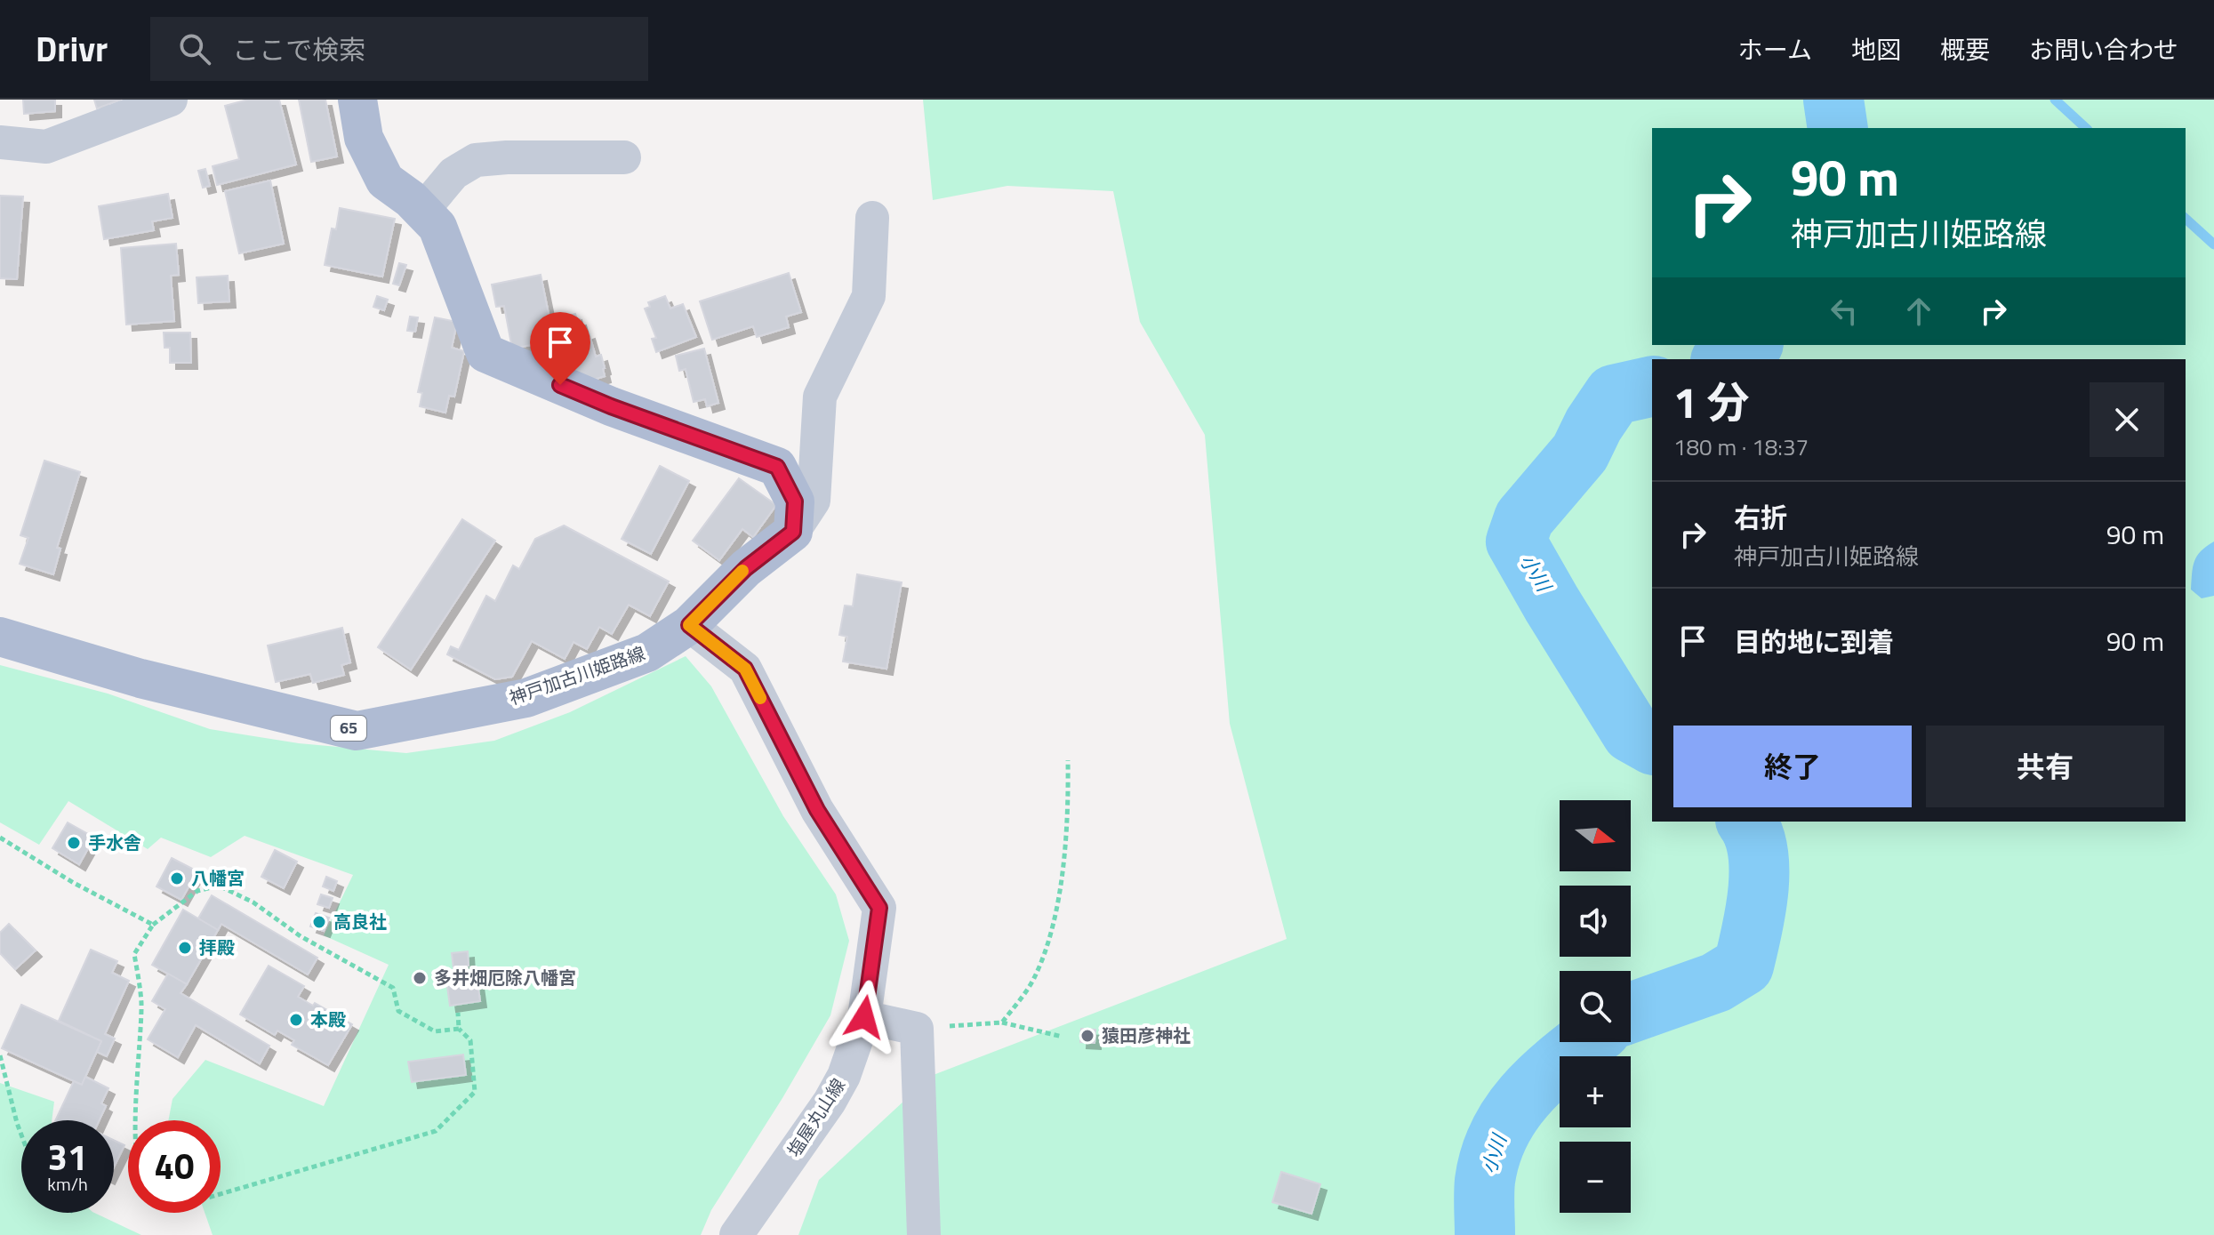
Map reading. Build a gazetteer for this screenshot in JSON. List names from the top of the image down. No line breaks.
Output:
{"streets":{"main road":["神戸加古川姫路線","65"],"street":["塩屋丸山線"]},"crossings":[["神戸加古川姫路線","塩屋丸山線"]],"water":["小川"],"places":["手水舎","八幡宮","高良社","拝殿","多井畑厄除八幡宮","本殿","猿田彦神社"],"north":"right","page":{"header":"Drivr","search":"ここで検索","nav":["ホーム","地図","概要","お問い合わせ"],"turn":["90 m","神戸加古川姫路線"],"heading":["1 分","180 m · 18:37"],"list":[{"name":"右折","note":"神戸加古川姫路線","value":"90 m"},{"name":"目的地に到着","value":"90 m"}],"buttons":["終了","共有"],"map_buttons":["+","−"],"speed":"31 km/h","limit":"40"}}
